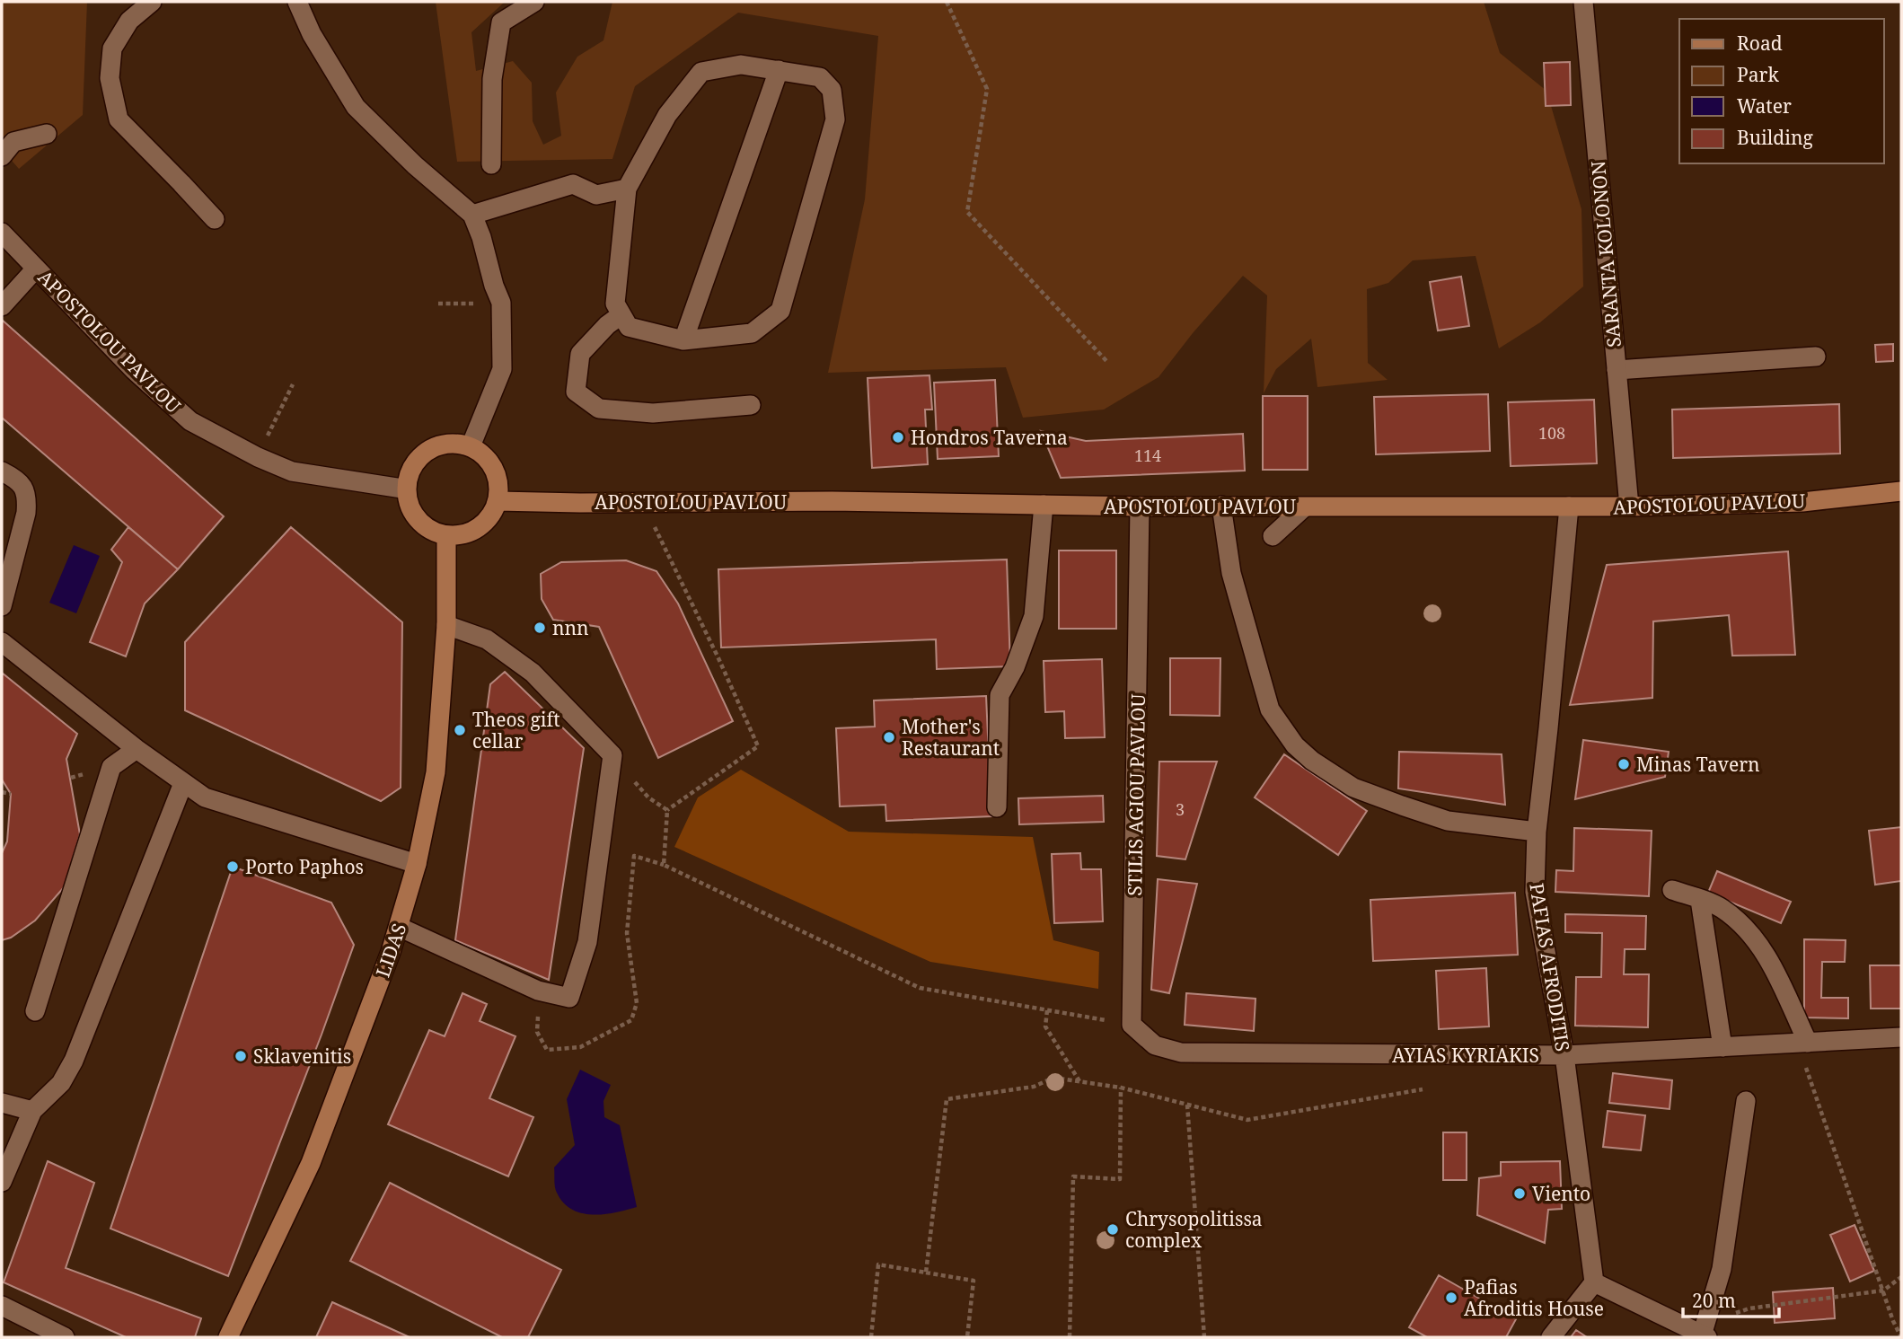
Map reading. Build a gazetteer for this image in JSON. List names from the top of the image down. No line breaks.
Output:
{"streets":{"main road":["APOSTOLOU PAVLOU","LIDAS"],"street":["SARANTA KOLONON","STILIS AGIOU PAVLOU","PAFIAS AFRODITIS","AYIAS KYRIAKIS"]},"crossings":[["SARANTA KOLONON","APOSTOLOU PAVLOU"],["APOSTOLOU PAVLOU","STILIS AGIOU PAVLOU"],["APOSTOLOU PAVLOU","LIDAS"],["APOSTOLOU PAVLOU","PAFIAS AFRODITIS"],["STILIS AGIOU PAVLOU","AYIAS KYRIAKIS"],["PAFIAS AFRODITIS","AYIAS KYRIAKIS"]],"places":["Hondros Taverna","nnn","Theos gift cellar","Mother's Restaurant","Minas Tavern","Porto Paphos","Sklavenitis","Viento","Chrysopolitissa complex","Pafias Afroditis House"],"house_numbers":["108","114","3"],"legend":["Road","Park","Water","Building"],"scale_bar":"20 m"}
